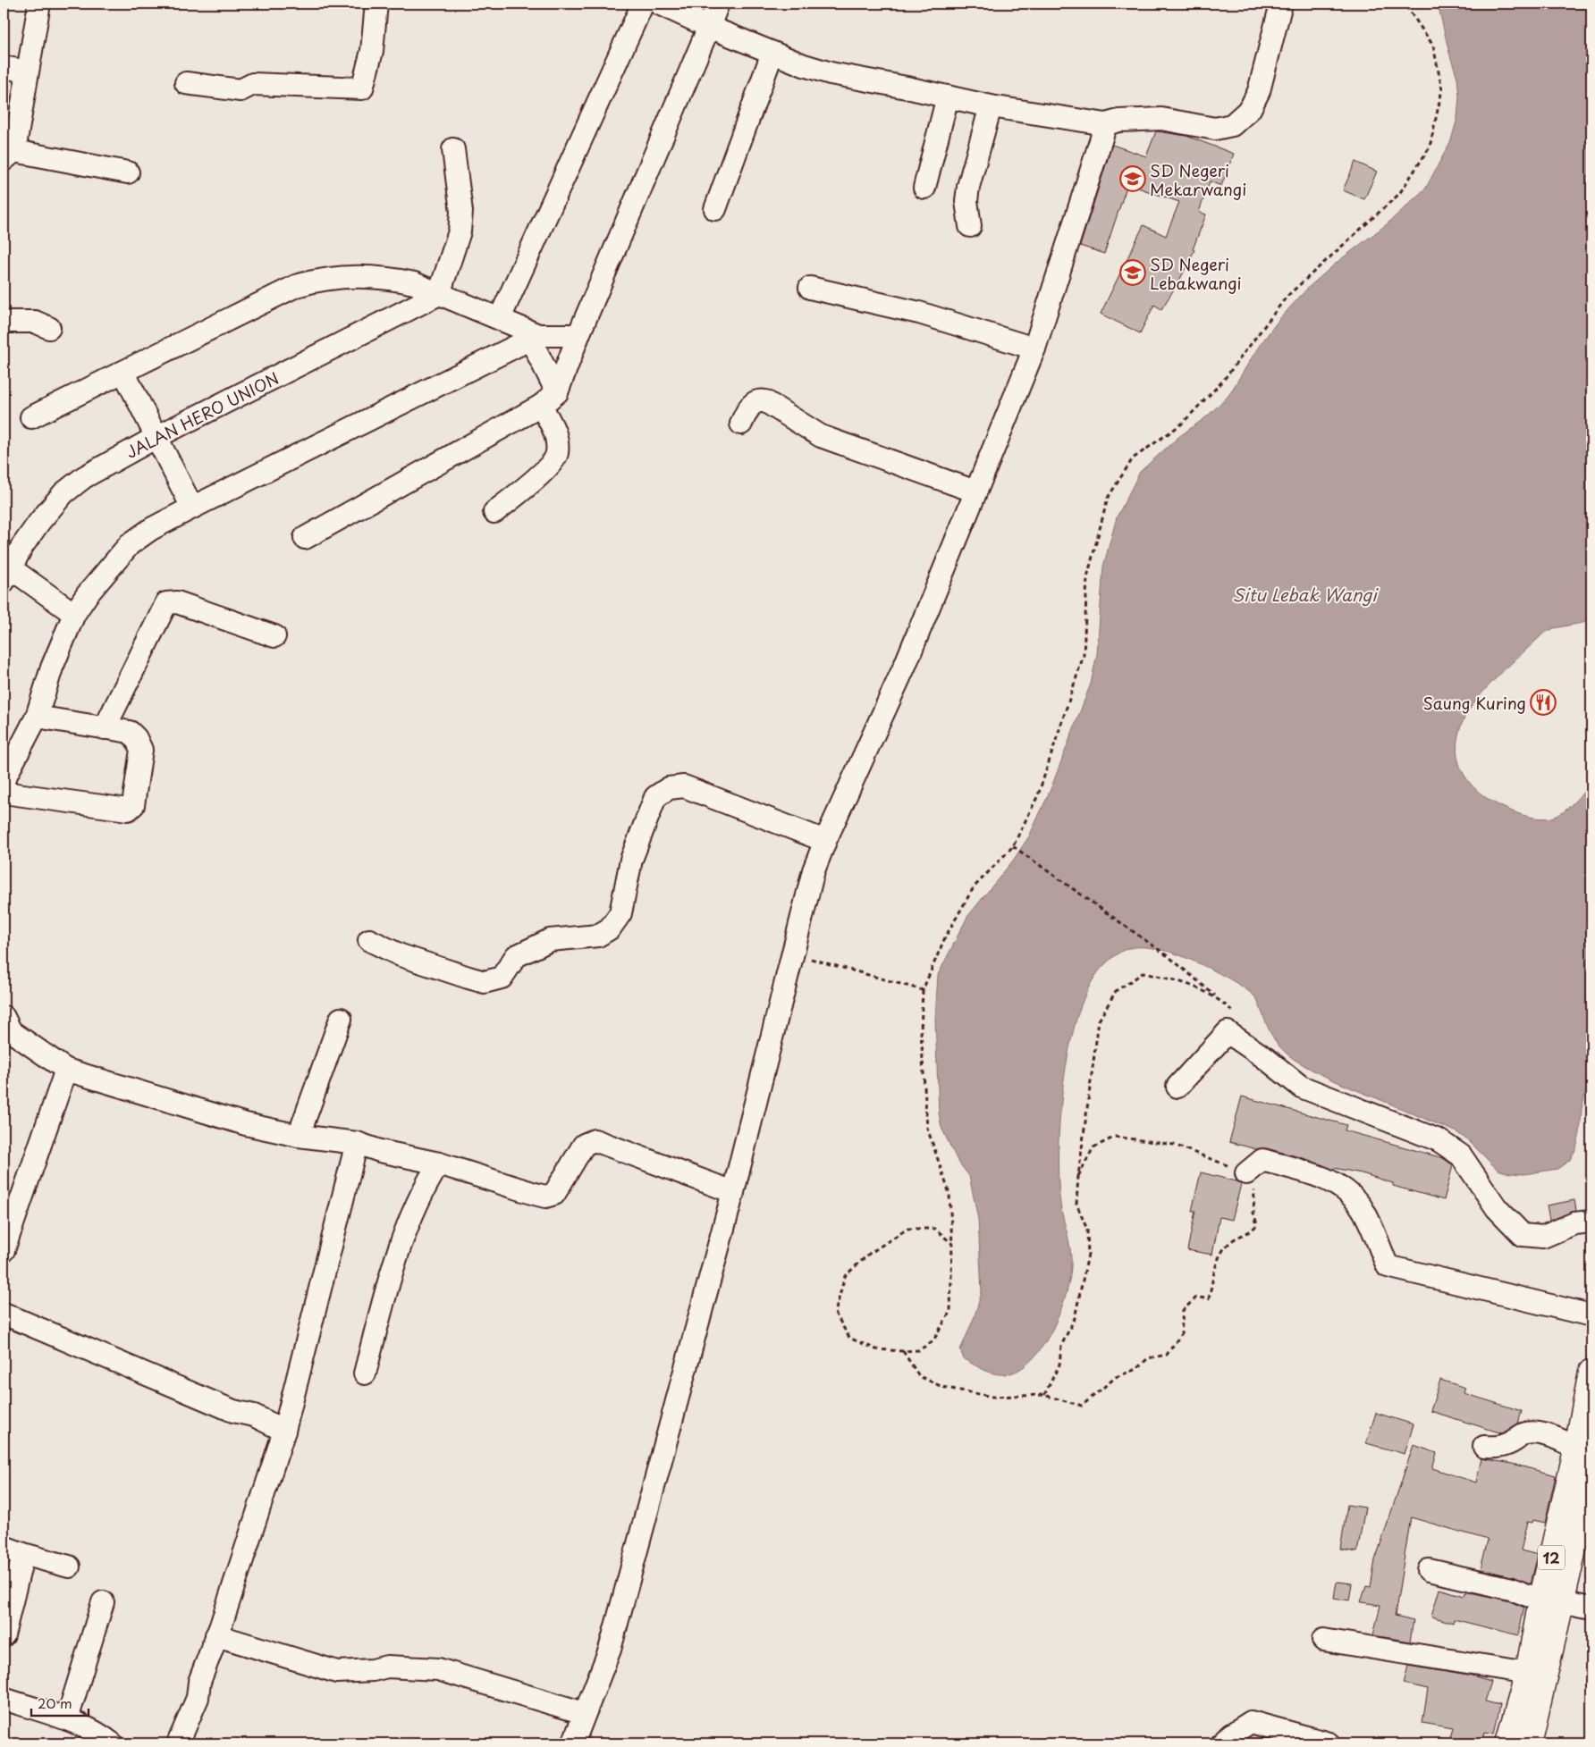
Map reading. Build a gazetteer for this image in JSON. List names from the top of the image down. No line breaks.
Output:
{"streets":{"highway":["12"],"street":["JALAN HERO UNION"]},"water":["Situ Lebak Wangi"],"places":{"school or university":["SD Negeri Mekarwangi","SD Negeri Lebakwangi"],"restaurant":["Saung Kuring"]},"scale_bar":"20 m"}
